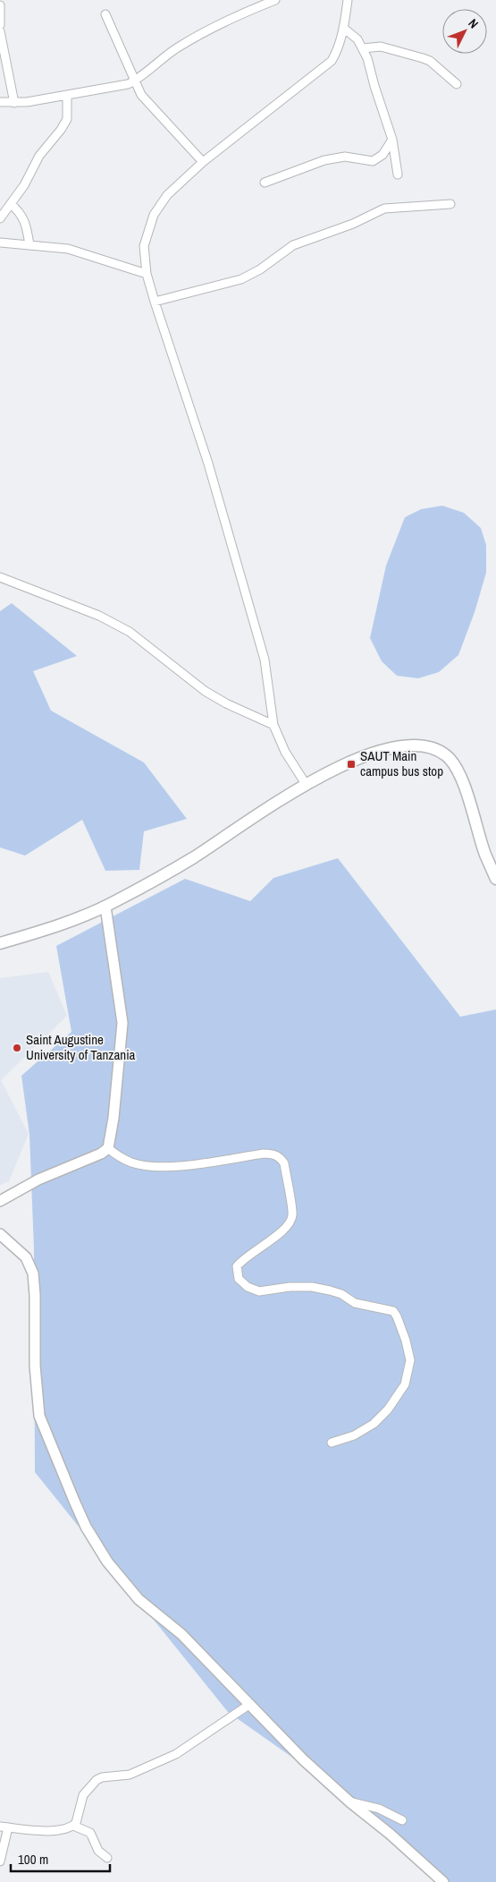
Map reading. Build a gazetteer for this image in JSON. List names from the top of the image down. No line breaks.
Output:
{"places":{"transit":["SAUT Main campus bus stop"],"other":["Saint Augustine University of Tanzania"]},"scale_bar":"100 m","north":"top right"}
